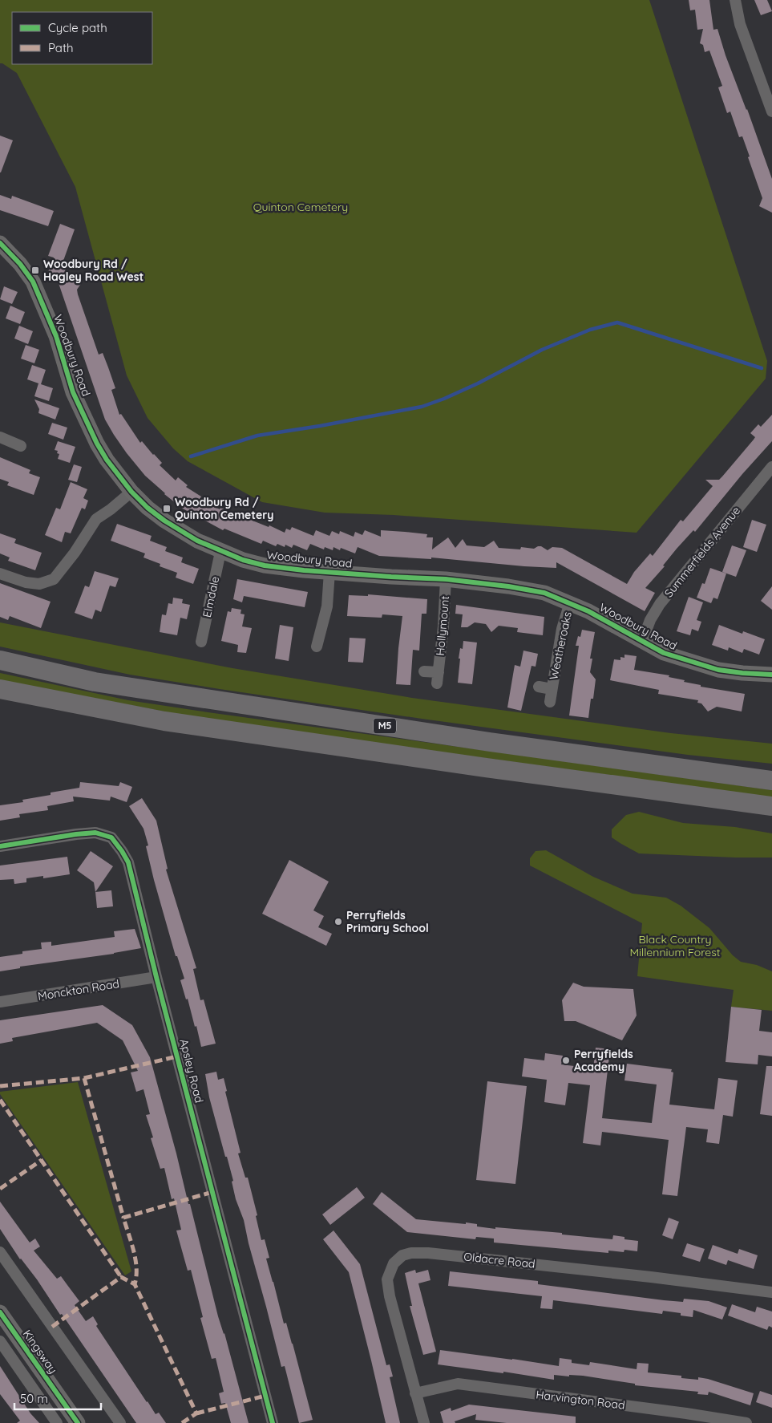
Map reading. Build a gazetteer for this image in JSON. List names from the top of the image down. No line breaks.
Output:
{"streets":{"highway":["M5"],"street":["Woodbury Road","Summerfields Avenue","Elmdale","Hollymount","Weatheroaks","Monckton Road","Apsley Road","Oldacre Road","Kingsway","Harvington Road"]},"crossings":[["Woodbury Road","Summerfields Avenue"],["Woodbury Road","Elmdale"],["Woodbury Road","Hollymount"],["Woodbury Road","Weatheroaks"],["Monckton Road","Apsley Road"],["Oldacre Road","Harvington Road"]],"parks":["Quinton Cemetery","Black Country Millennium Forest"],"places":{"transit":["Woodbury Rd / Hagley Road West","Woodbury Rd / Quinton Cemetery"],"other":["Perryfields Primary School","Perryfields Academy"]},"legend":["Cycle path","Path"],"scale_bar":"50 m"}
